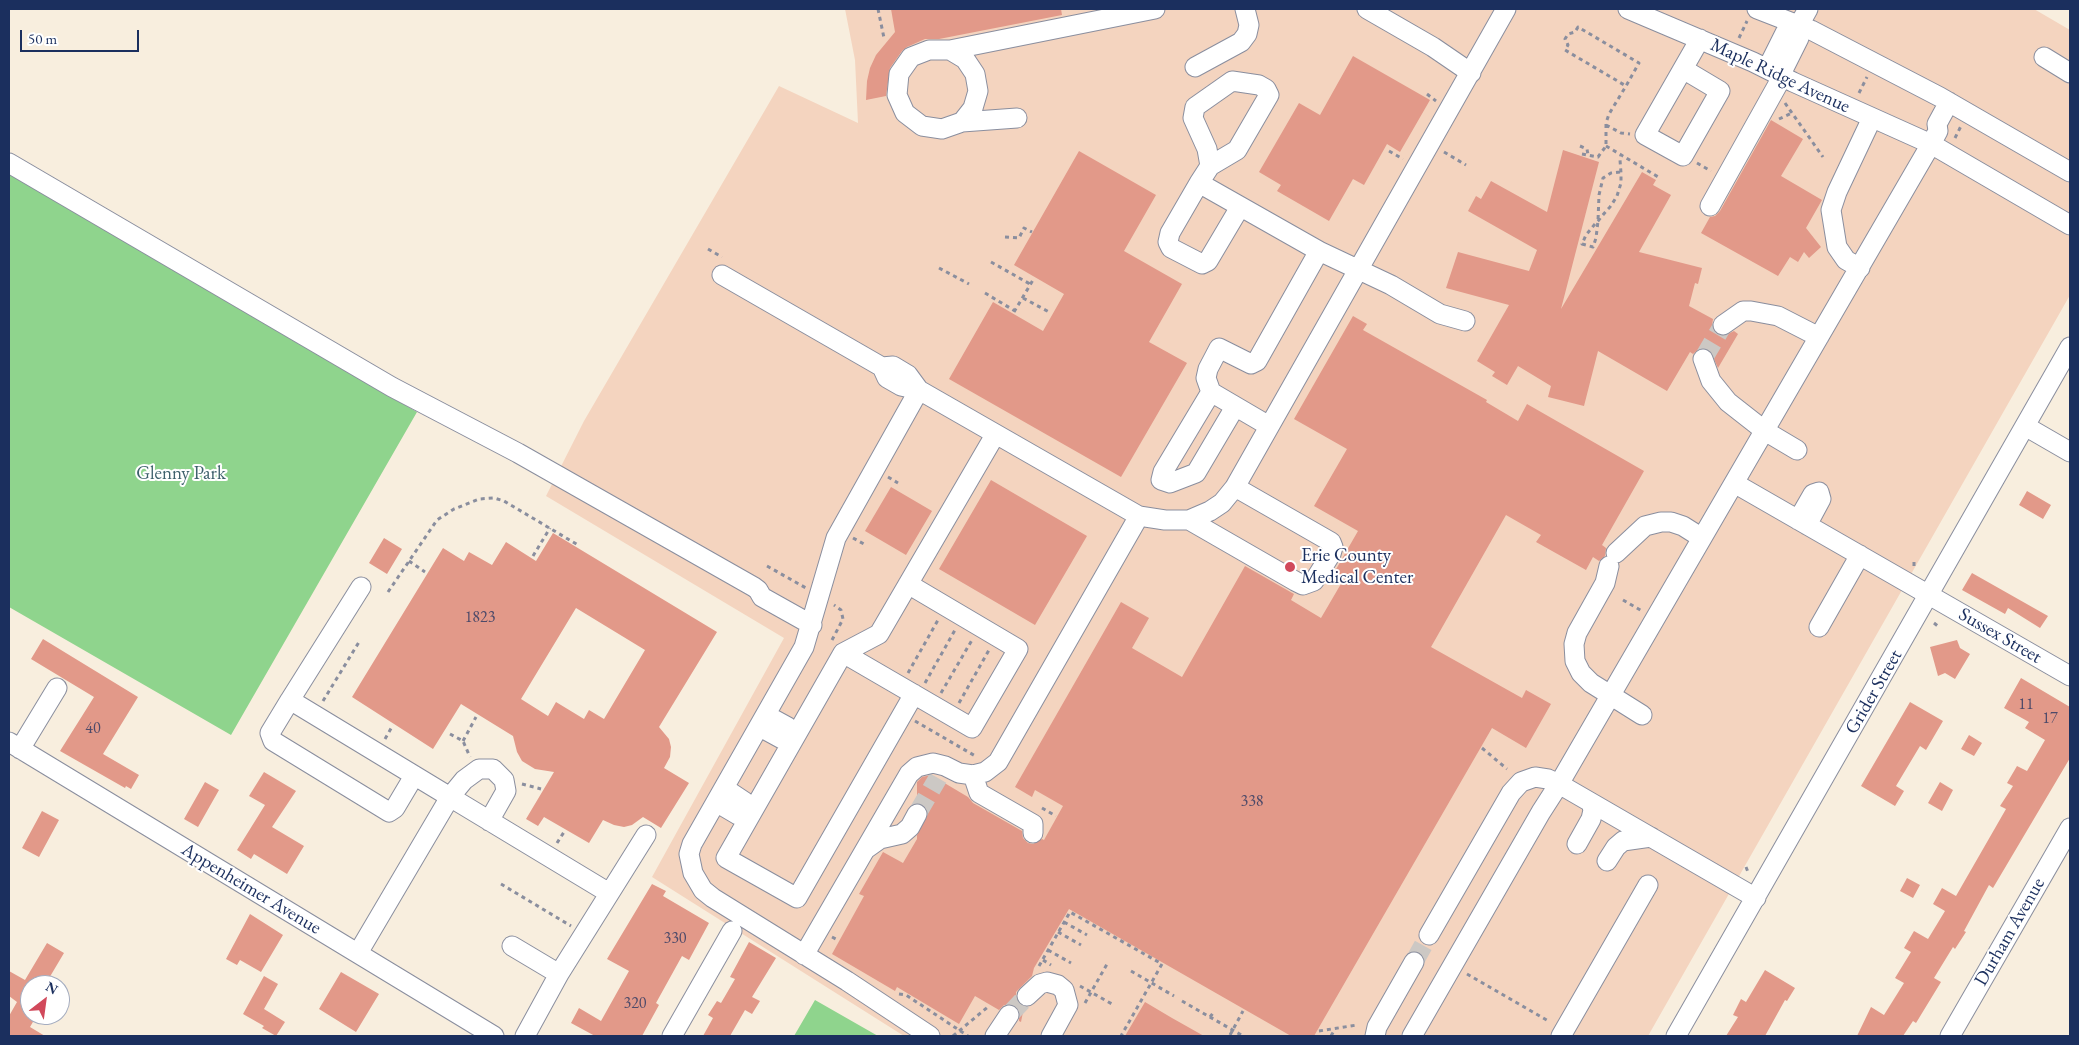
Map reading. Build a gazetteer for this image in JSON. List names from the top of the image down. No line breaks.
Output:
{"streets":{"street":["Maple Ridge Avenue","Sussex Street","Grider Street","Appenheimer Avenue","Durham Avenue"]},"crossings":[["Sussex Street","Grider Street"]],"parks":["Glenny Park"],"places":["Erie County Medical Center"],"house_numbers":["1823","11","17","40","338","330","320"],"scale_bar":"50 m","north":"top right"}
